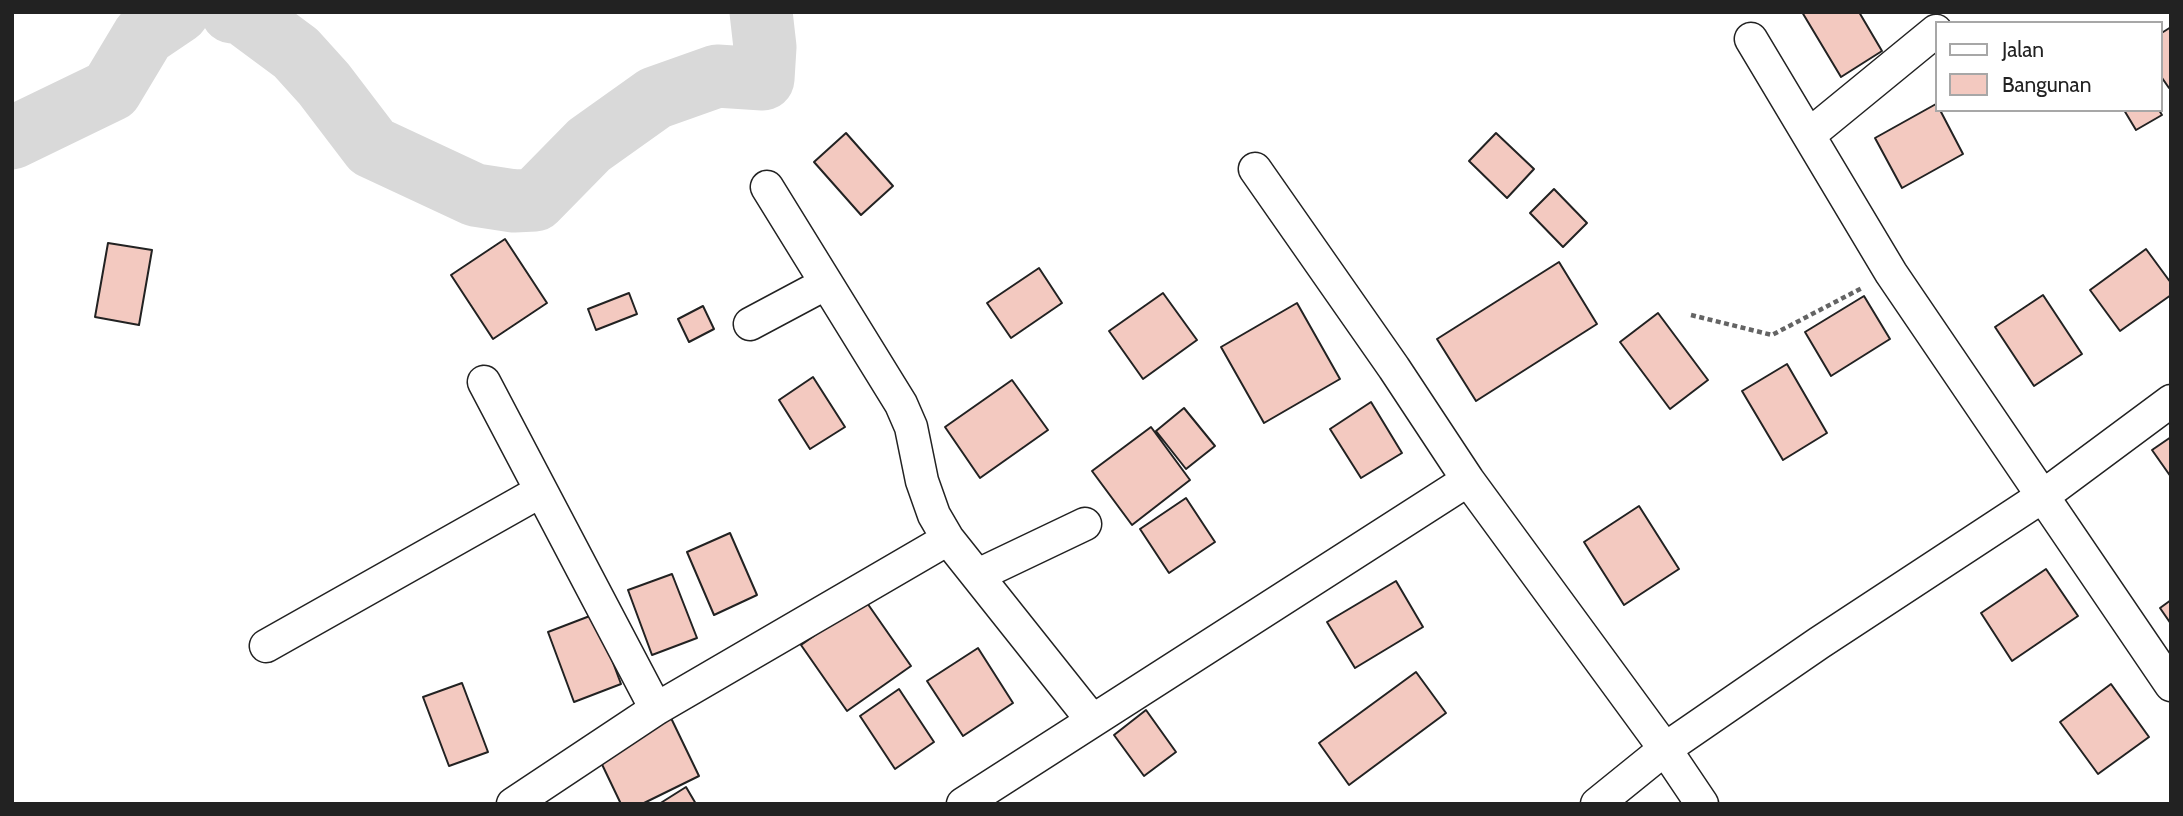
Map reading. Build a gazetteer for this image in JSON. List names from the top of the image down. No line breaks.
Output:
{"legend":["Jalan","Bangunan"]}
